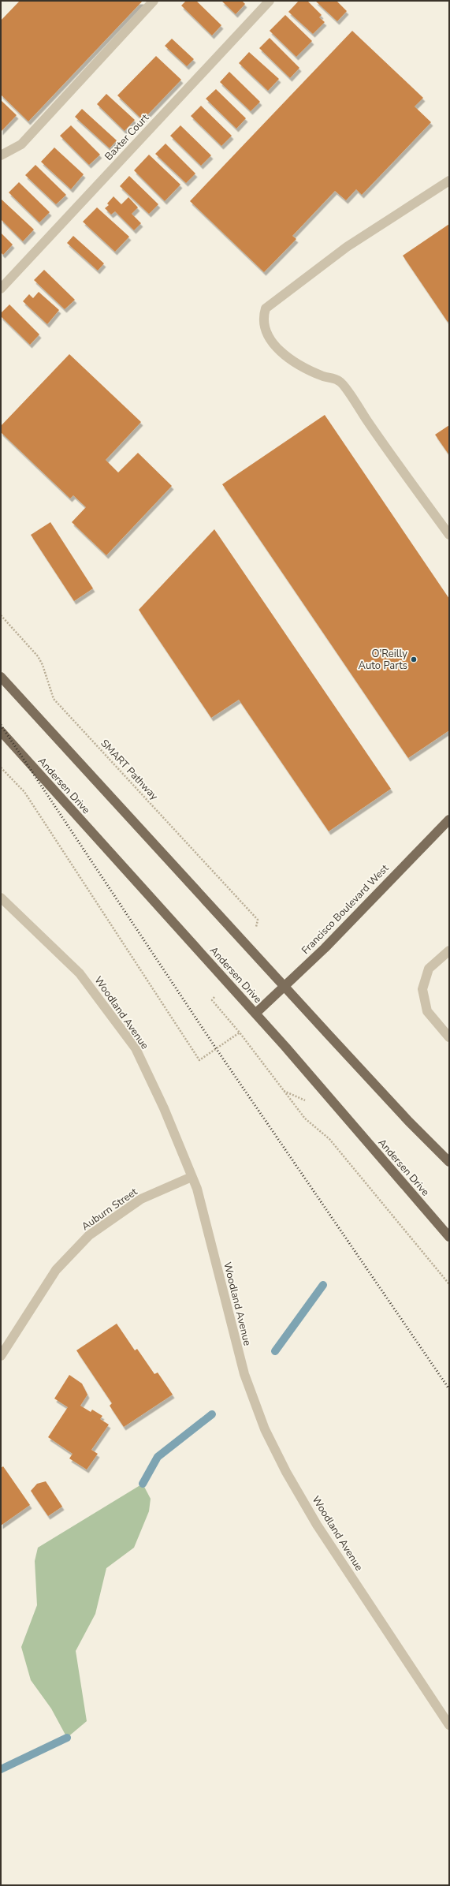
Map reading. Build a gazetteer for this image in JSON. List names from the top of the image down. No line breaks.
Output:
{"streets":{"main road":["Andersen Drive","Francisco Boulevard West"],"street":["Baxter Court","Woodland Avenue","Auburn Street"],"path":["SMART Pathway"]},"crossings":[["Andersen Drive","Francisco Boulevard West"],["Woodland Avenue","Auburn Street"]],"places":["O'Reilly Auto Parts"]}
